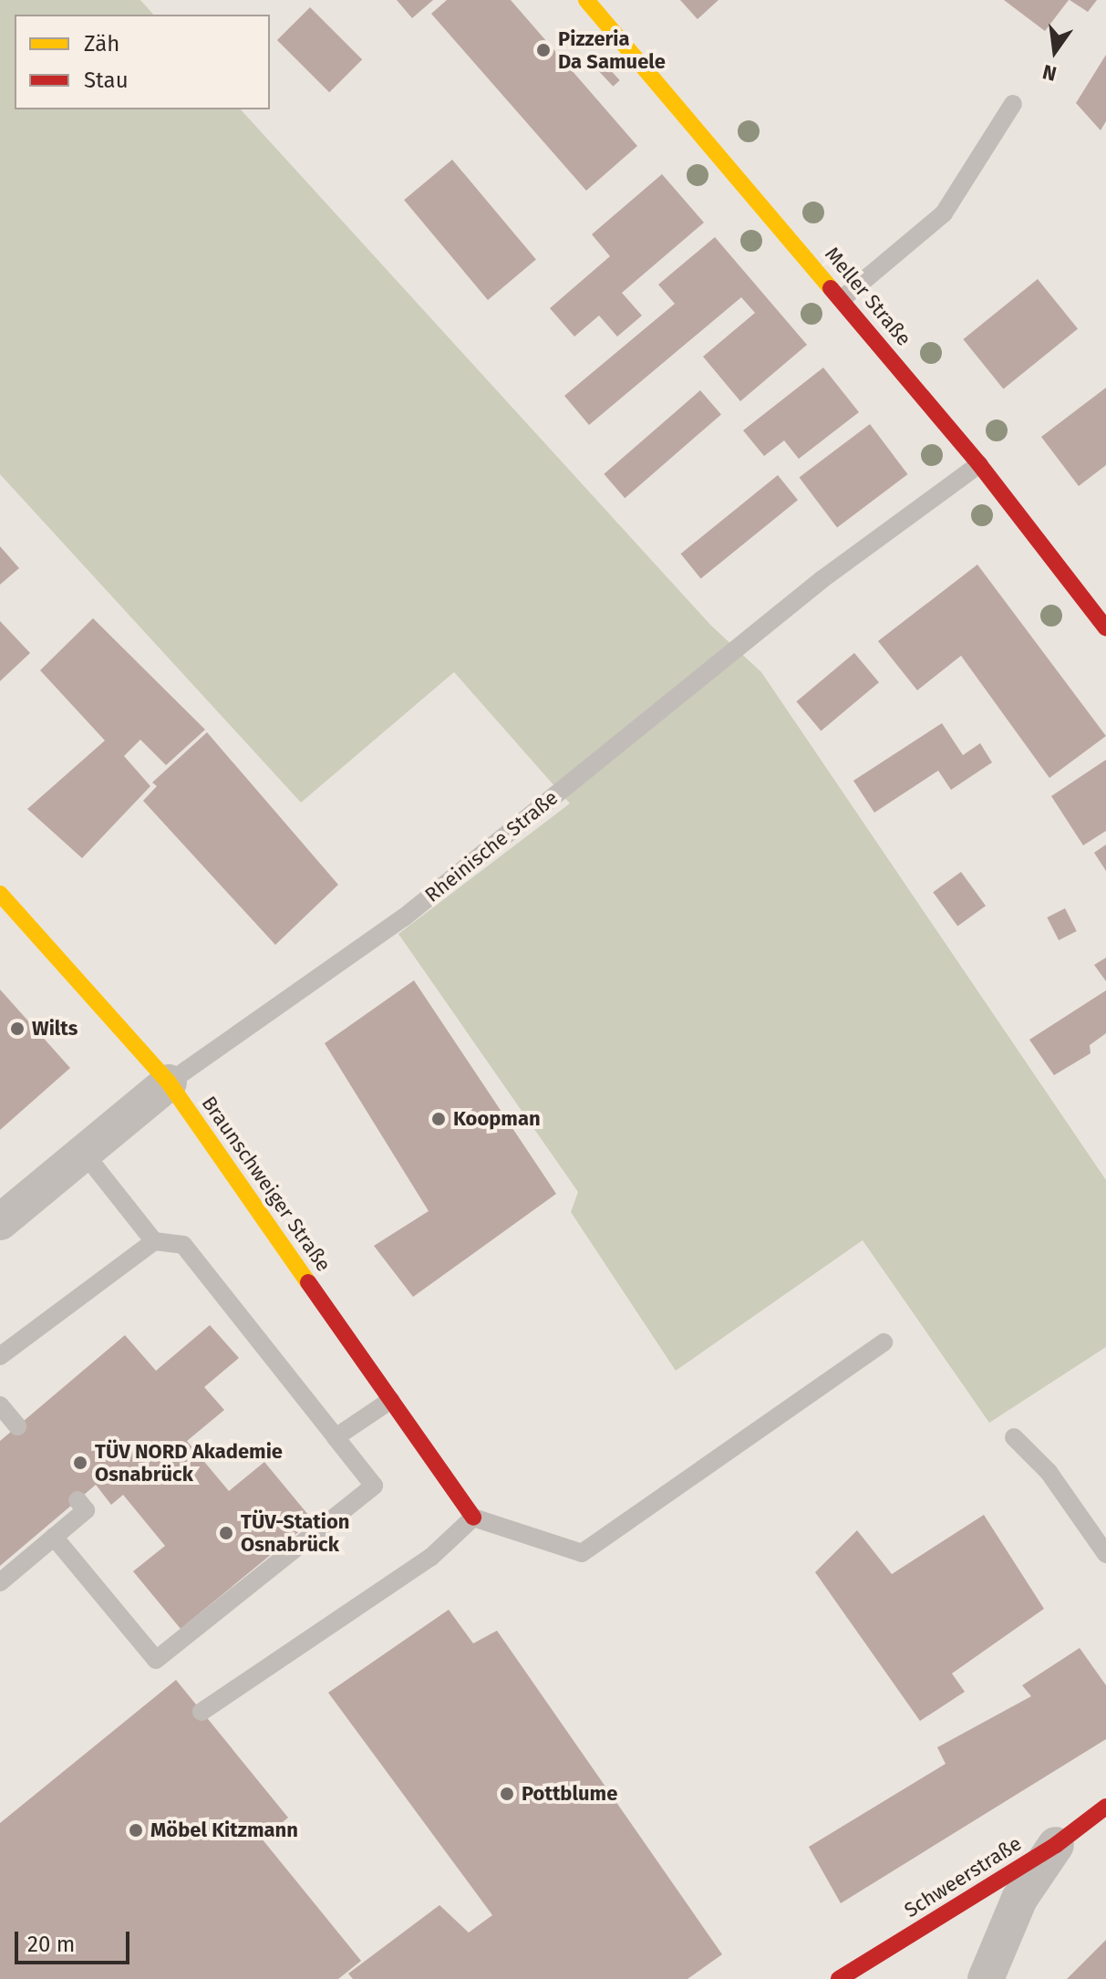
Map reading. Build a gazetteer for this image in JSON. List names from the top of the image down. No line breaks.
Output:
{"streets":{"street":["Meller Straße","Rheinische Straße","Braunschweiger Straße","Schweerstraße"]},"crossings":[["Meller Straße","Rheinische Straße"],["Rheinische Straße","Braunschweiger Straße"]],"places":["Pizzeria Da Samuele","Wilts","Koopman","TÜV NORD Akademie Osnabrück","TÜV-Station Osnabrück","Pottblume","Möbel Kitzmann"],"legend":["Zäh","Stau"],"scale_bar":"20 m","north":"bottom"}
